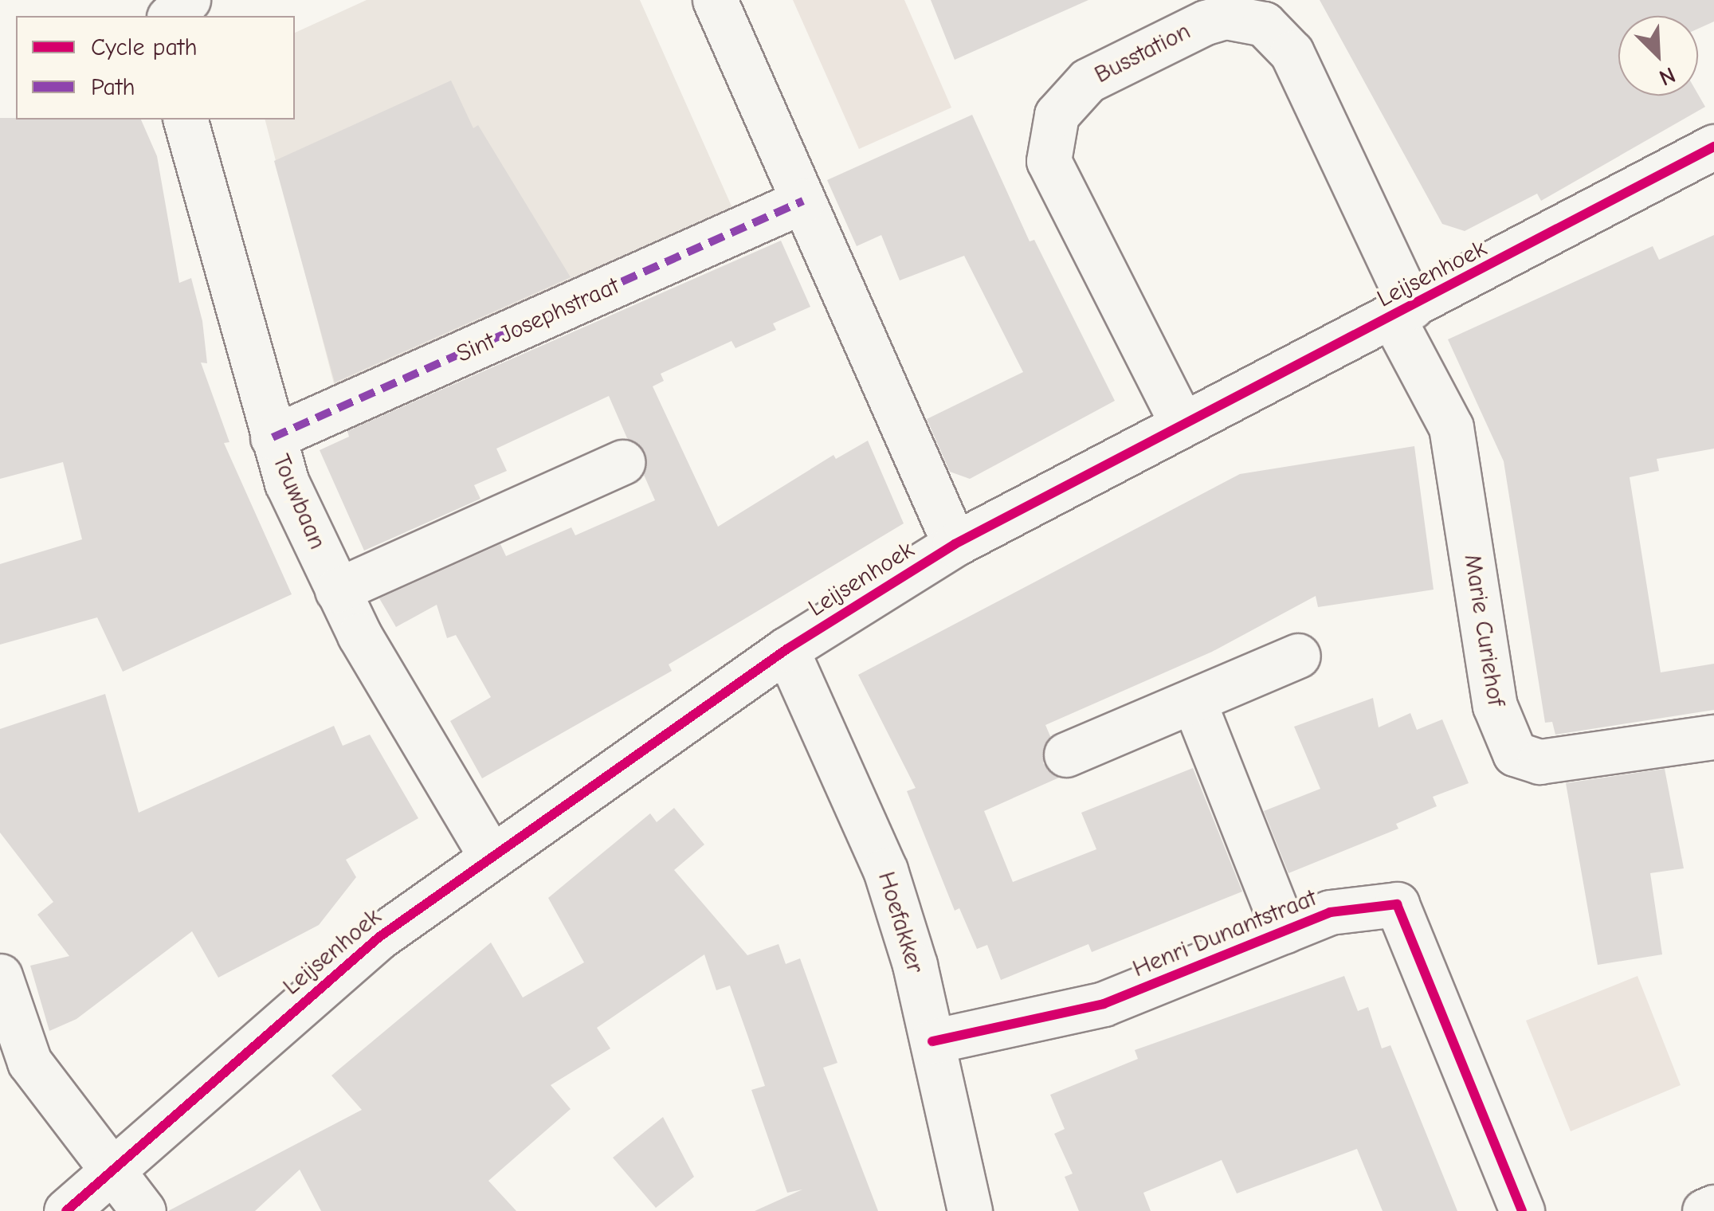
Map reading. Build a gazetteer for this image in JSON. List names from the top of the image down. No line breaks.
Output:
{"streets":{"street":["Busstation","Leijsenhoek","Sint Josephstraat","Touwbaan","Marie Curiehof","Hoefakker","Henri Dunantstraat"]},"crossings":[["Busstation","Leijsenhoek"],["Busstation","Marie Curiehof"],["Leijsenhoek","Touwbaan"],["Leijsenhoek","Marie Curiehof"],["Leijsenhoek","Hoefakker"],["Sint Josephstraat","Touwbaan"],["Hoefakker","Henri Dunantstraat"]],"legend":["Cycle path","Path"],"north":"bottom right"}
